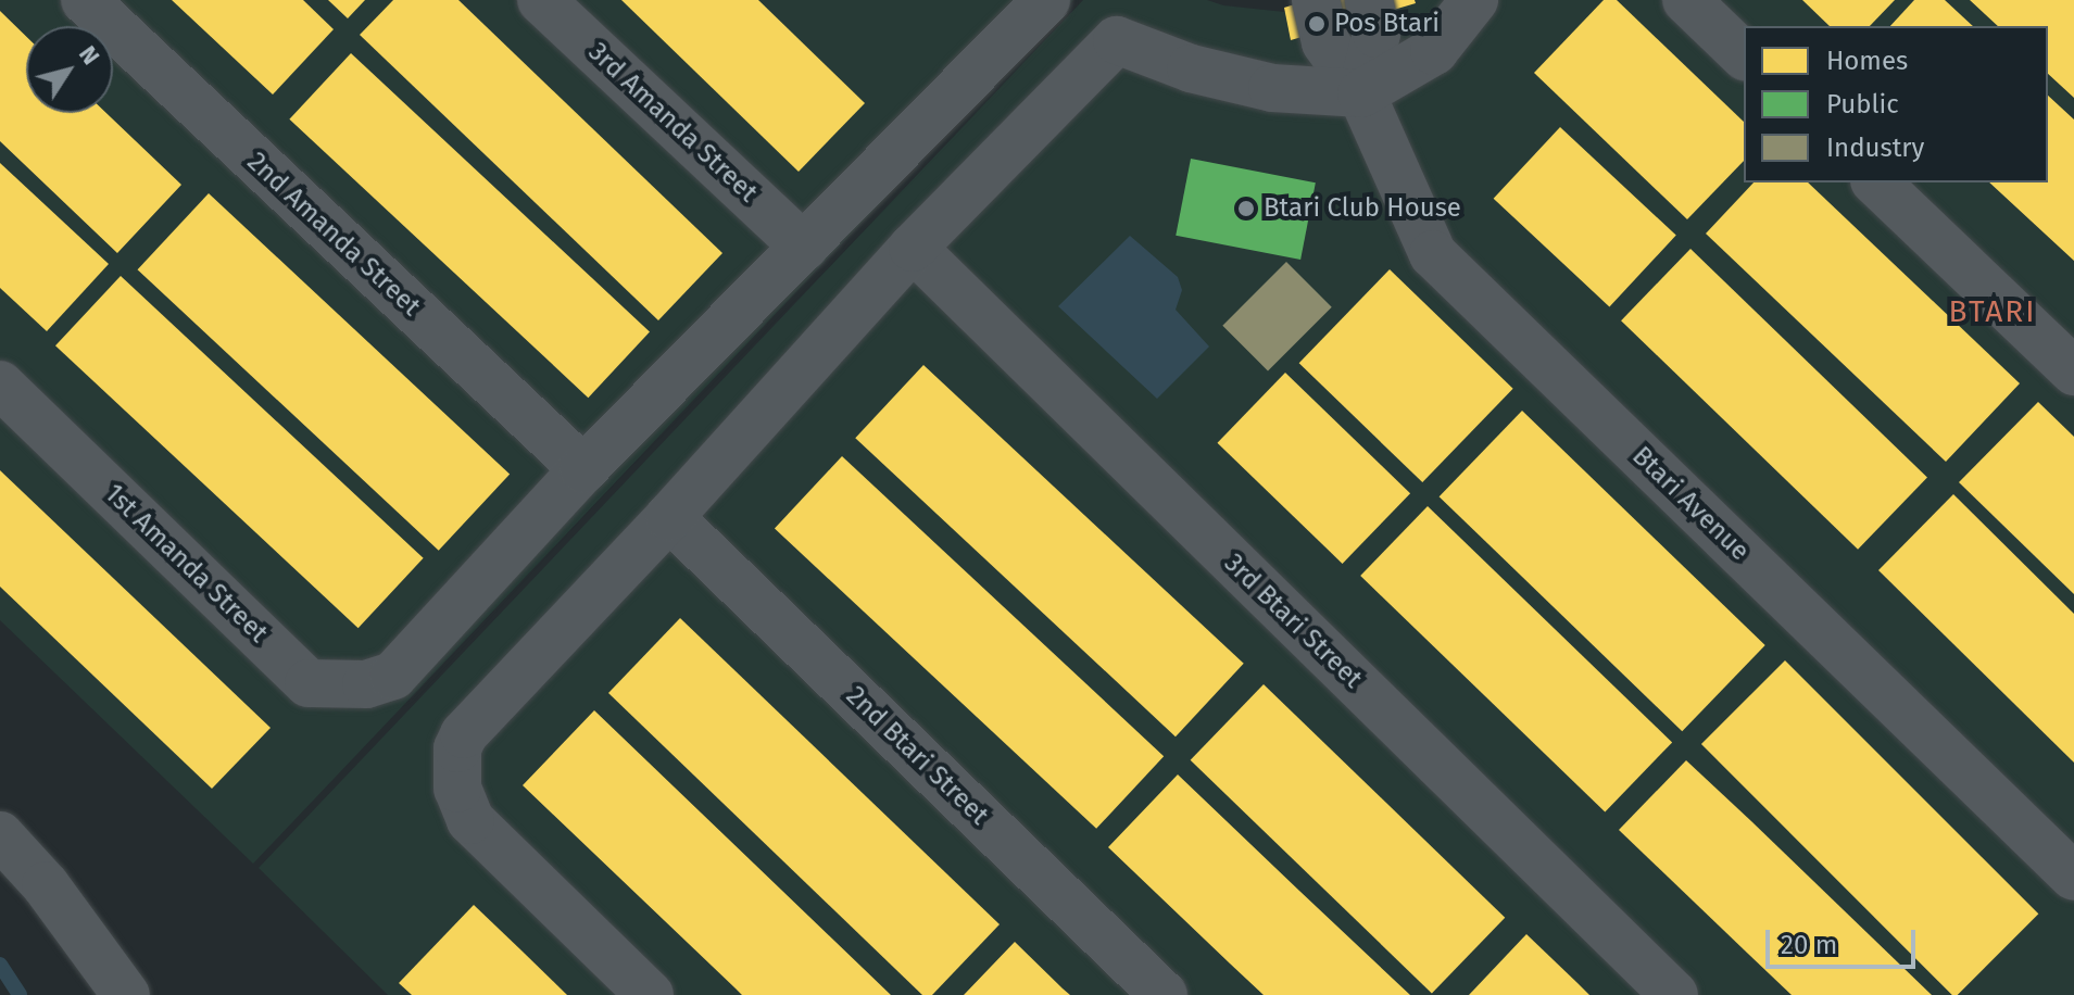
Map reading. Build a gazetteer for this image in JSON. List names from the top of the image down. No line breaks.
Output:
{"streets":{"street":["3rd Amanda Street","2nd Amanda Street","Btari Avenue","1st Amanda Street","3rd Btari Street","2nd Btari Street"]},"crossings":[["2nd Amanda Street","1st Amanda Street"]],"districts":["BTARI"],"places":["Pos Btari","Btari Club House"],"legend":["Homes","Public","Industry"],"scale_bar":"20 m","north":"top right"}
